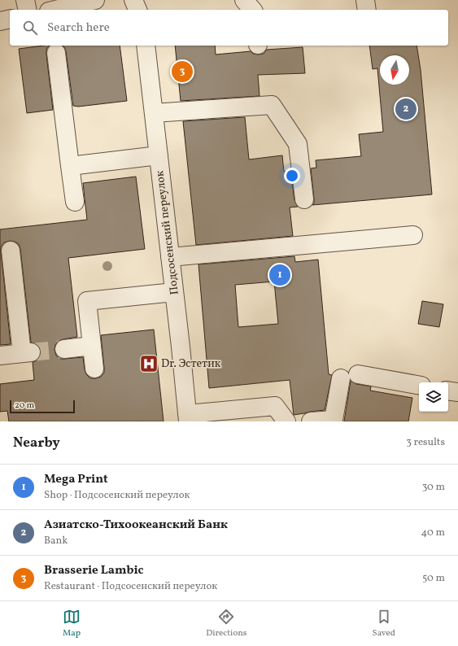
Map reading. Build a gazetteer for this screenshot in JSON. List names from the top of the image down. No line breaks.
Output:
{"streets":{"street":["Подсосенский переулок"]},"places":{"hospital":["Dr. Эстетик"]},"scale_bar":"20 m","north":"bottom","page":{"search":"Search here","pins":["3","2","1"],"scale":"20 m","heading":["Nearby","3 results"],"list":[{"mark":"1","name":"Mega Print","note":"Shop · Подсосенский переулок","value":"30 m"},{"mark":"2","name":"Азиатско-Тихоокеанский Банк","note":"Bank","value":"40 m"},{"mark":"3","name":"Brasserie Lambic","note":"Restaurant · Подсосенский переулок","value":"50 m"}],"nav":["Map","Directions","Saved"]}}
